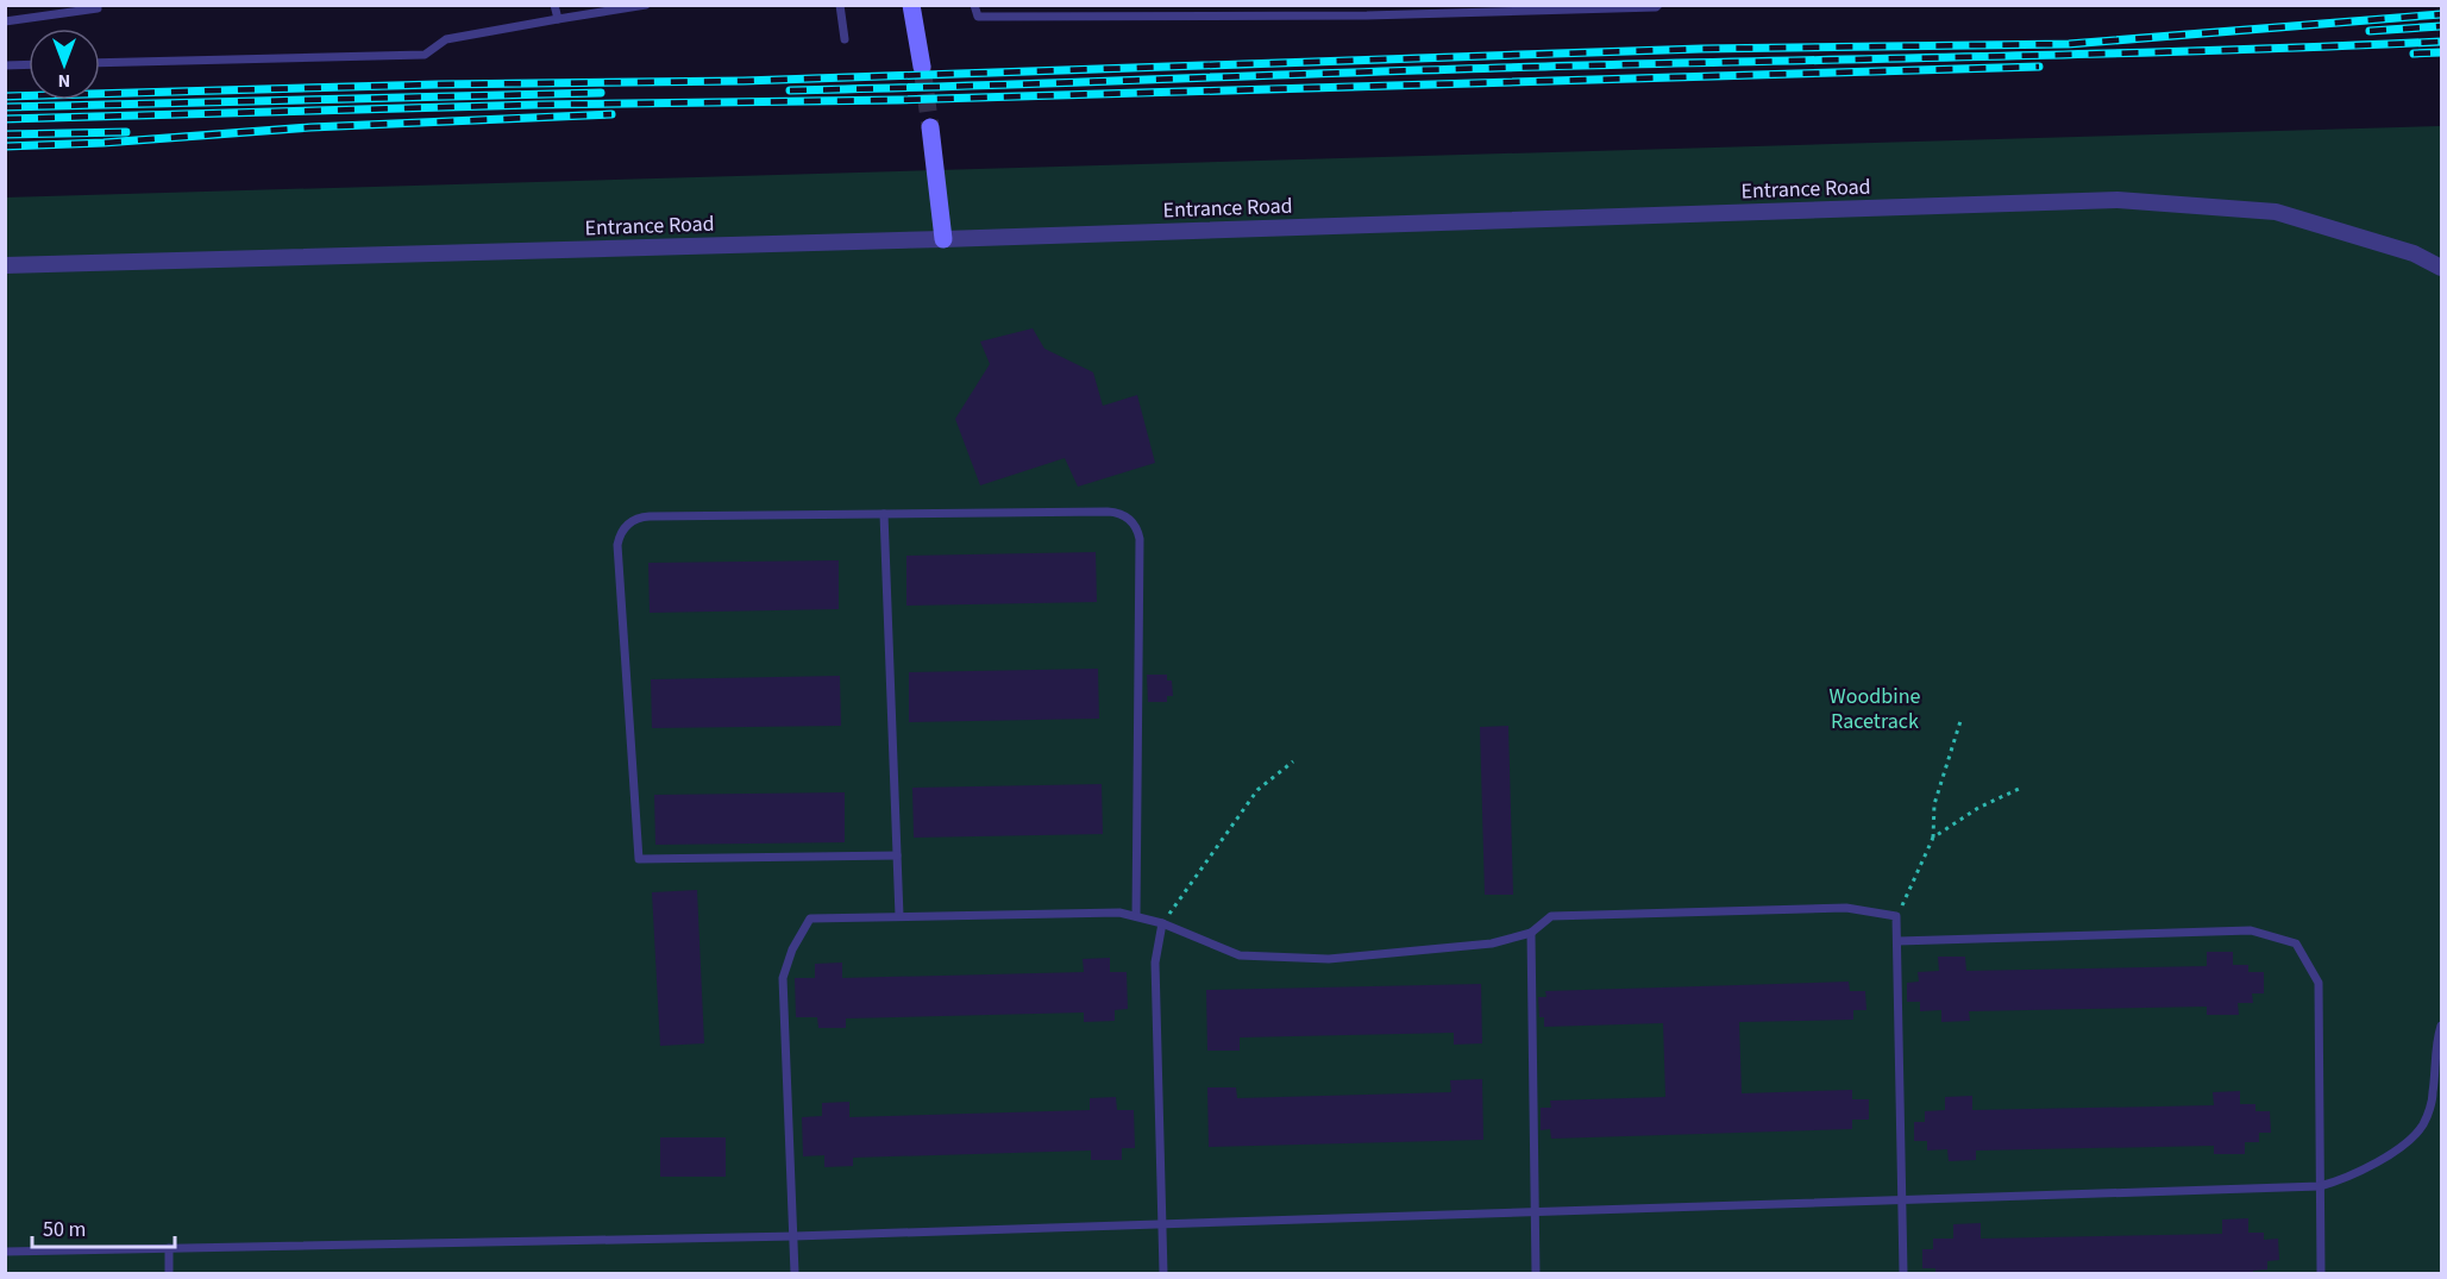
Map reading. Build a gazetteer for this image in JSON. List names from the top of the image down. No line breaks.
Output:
{"streets":{"street":["Entrance Road"]},"parks":["Woodbine Racetrack"],"scale_bar":"50 m","north":"bottom"}
